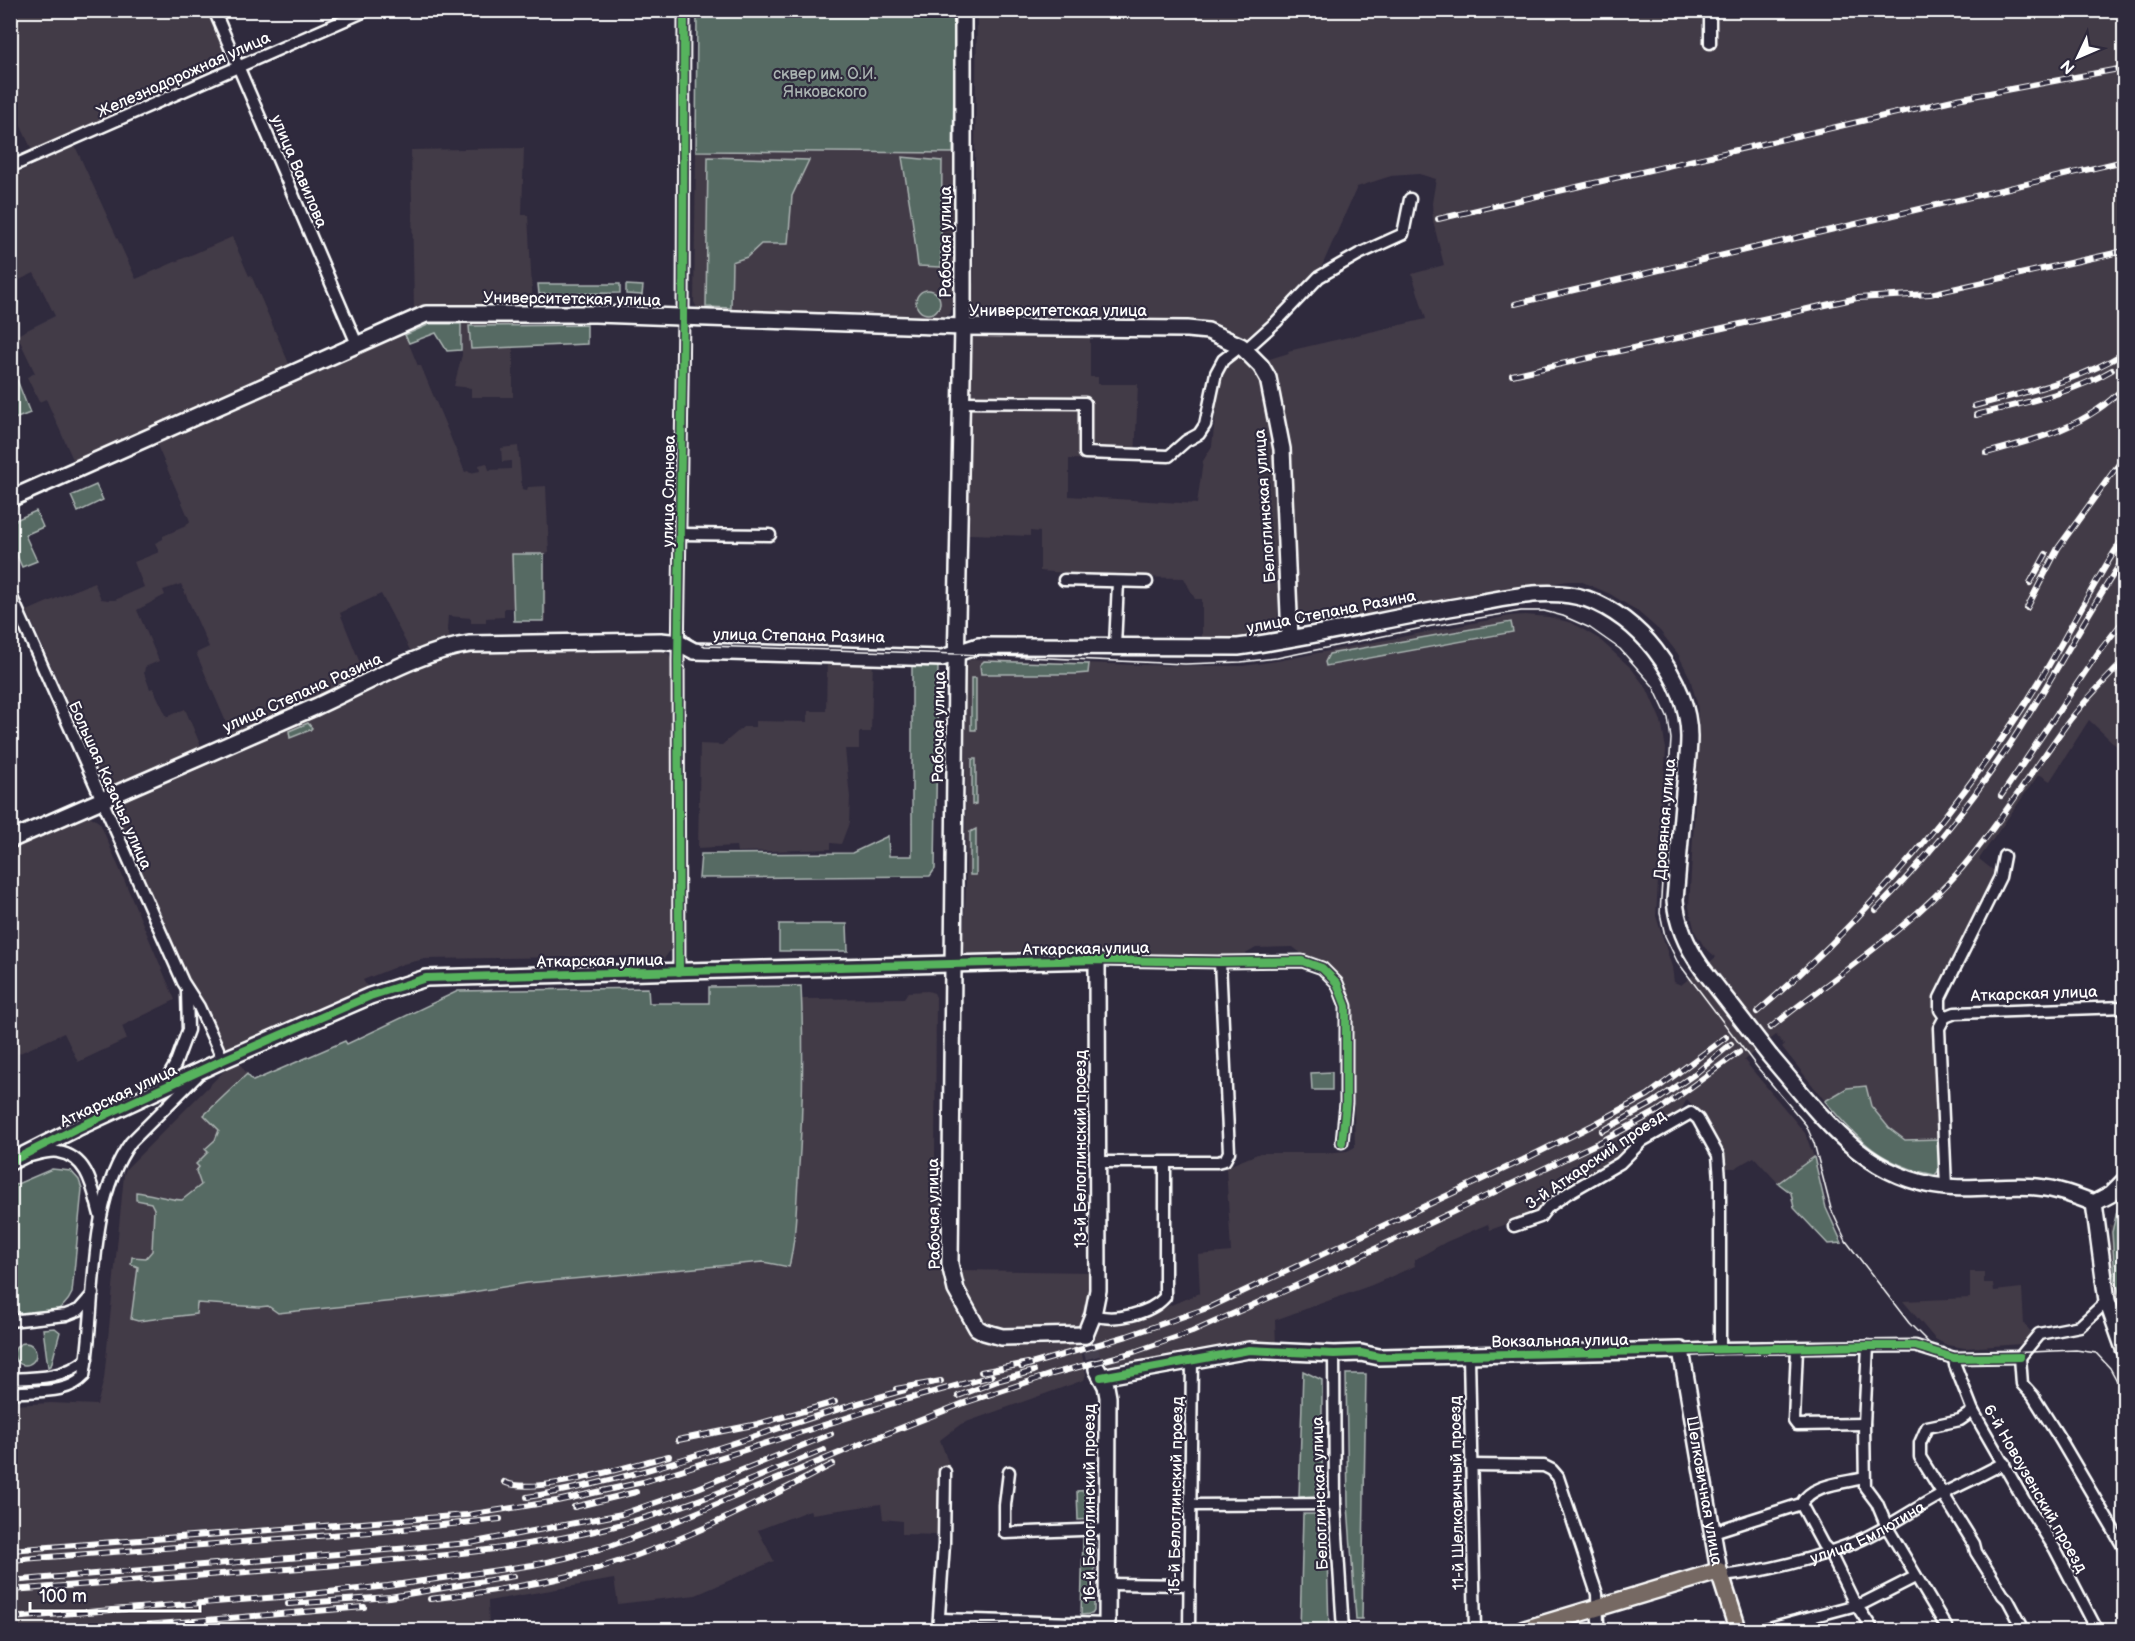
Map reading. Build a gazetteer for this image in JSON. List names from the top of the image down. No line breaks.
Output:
{"streets":{"main road":["Рабочая улица","Университетская улица","Белоглинская улица","улица Степана Разина","Дровяная улица","Аткарская улица","13-й Белоглинский проезд","Вокзальная улица","Шелковичная улица","16-й Белоглинский проезд","улица Емлютина"],"street":["Железнодорожная улица","улица Вавилова","улица Слонова","Большая Казачья улица","3-й Аткарский проезд","6-й Новоузенский проезд","11-й Шелковичный проезд","15-й Белоглинский проезд"]},"crossings":[["Железнодорожная улица","улица Вавилова"],["улица Вавилова","Университетская улица"],["Рабочая улица","Университетская улица"],["Рабочая улица","улица Степана Разина"],["Рабочая улица","Аткарская улица"],["Рабочая улица","13-й Белоглинский проезд"],["Университетская улица","улица Слонова"],["Университетская улица","Белоглинская улица"],["улица Слонова","улица Степана Разина"],["улица Слонова","Аткарская улица"],["Белоглинская улица","улица Степана Разина"],["Белоглинская улица","Вокзальная улица"],["улица Степана Разина","Большая Казачья улица"],["улица Степана Разина","Дровяная улица"],["Большая Казачья улица","Аткарская улица"],["Аткарская улица","13-й Белоглинский проезд"],["3-й Аткарский проезд","Вокзальная улица"],["Вокзальная улица","6-й Новоузенский проезд"],["Вокзальная улица","Шелковичная улица"],["Вокзальная улица","11-й Шелковичный проезд"],["Вокзальная улица","15-й Белоглинский проезд"],["Вокзальная улица","16-й Белоглинский проезд"],["6-й Новоузенский проезд","улица Емлютина"],["Шелковичная улица","улица Емлютина"]],"parks":["сквер им. О.И. Янковского"],"scale_bar":"100 m","north":"bottom left"}
